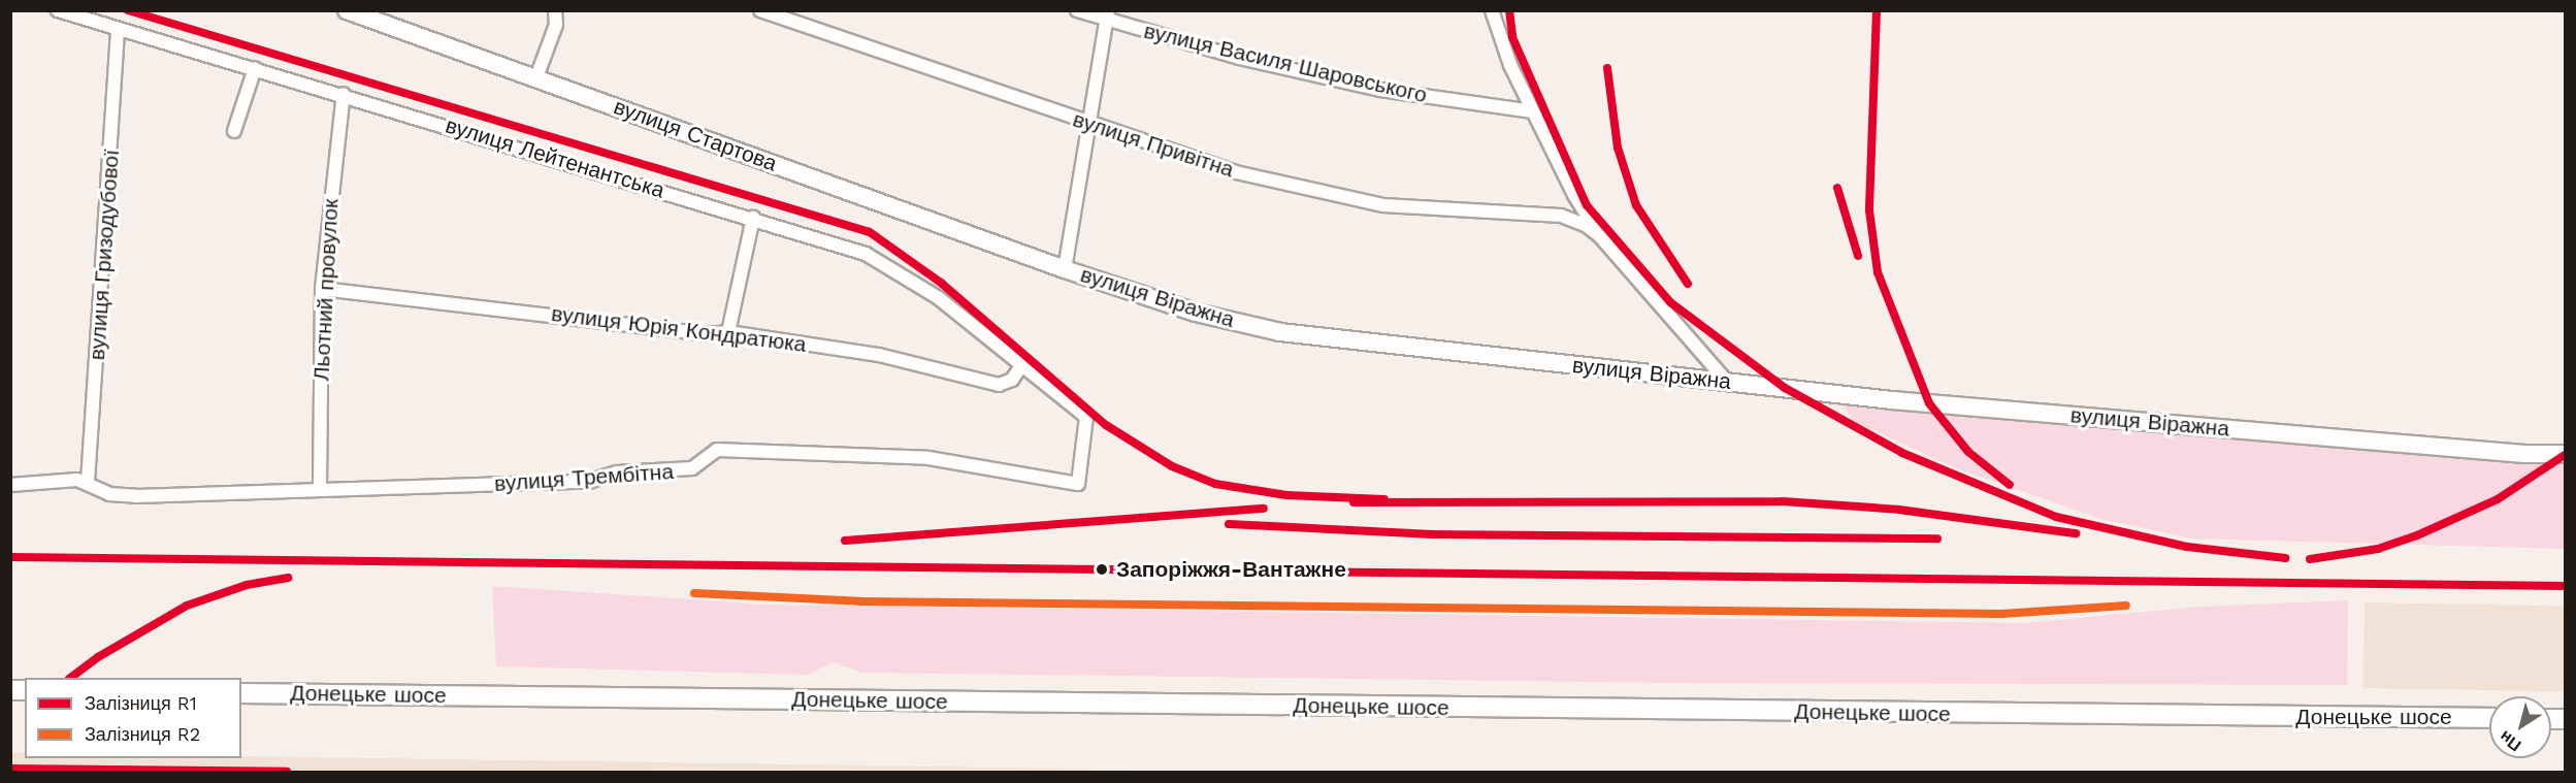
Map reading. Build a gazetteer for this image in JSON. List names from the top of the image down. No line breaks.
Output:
{"streets":{"main road":["вулиця Стартова","вулиця Віражна","Донецьке шосе"],"street":["вулиця Василя Шаровського","вулиця Привітна","вулиця Лейтенантська","вулиця Гризодубової","Льотний провулок","вулиця Юрія Кондратюка","вулиця Трембітна"]},"crossings":[["вулиця Стартова","вулиця Віражна"],["вулиця Лейтенантська","вулиця Гризодубової"],["вулиця Лейтенантська","Льотний провулок"],["вулиця Лейтенантська","вулиця Юрія Кондратюка"],["вулиця Лейтенантська","вулиця Трембітна"],["вулиця Гризодубової","вулиця Трембітна"],["Льотний провулок","вулиця Юрія Кондратюка"],["Льотний провулок","вулиця Трембітна"]],"places":["Запоріжжя-Вантажне"],"lines":["rail line R1","rail line R2"],"legend":["Залізниця R1","Залізниця R2"],"north":"bottom left"}
